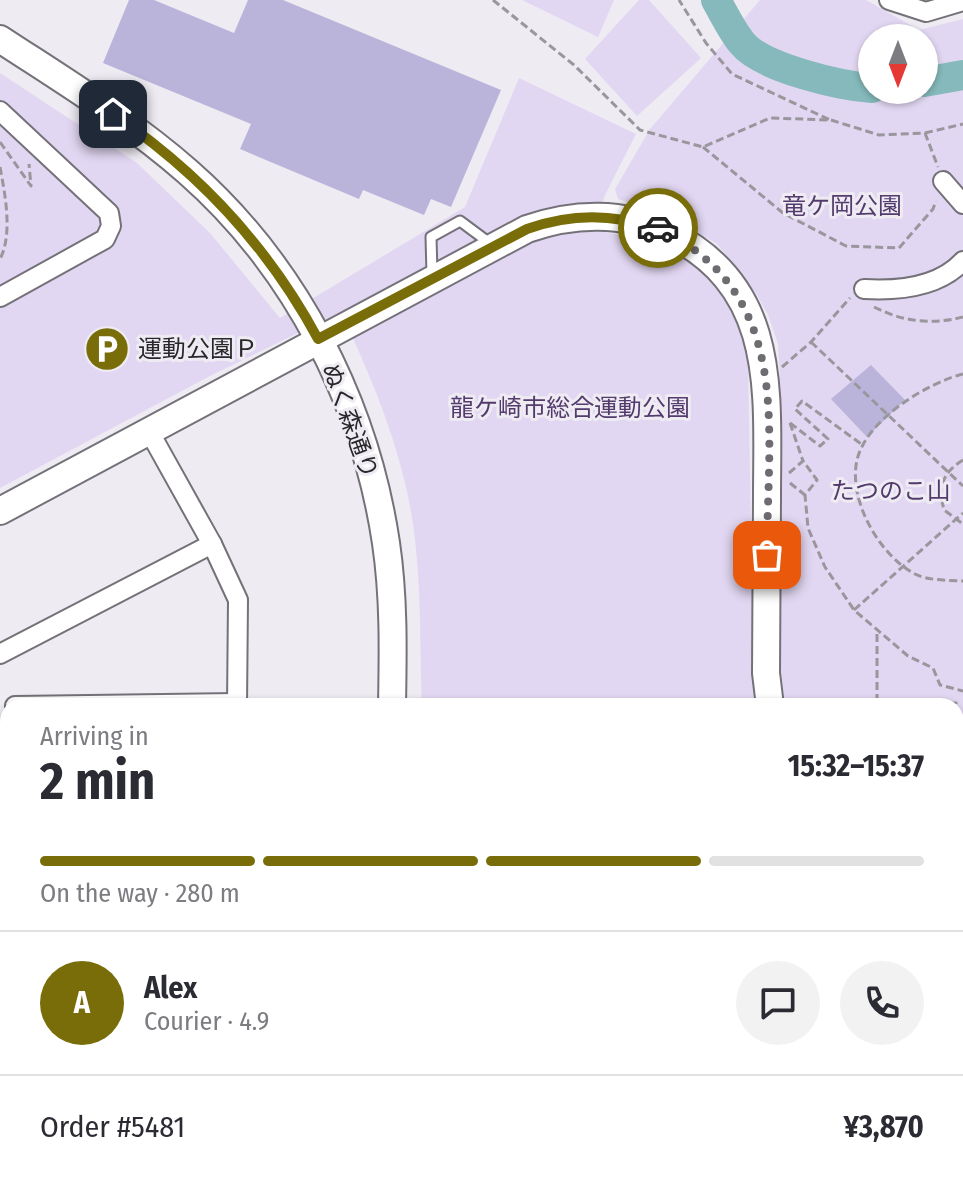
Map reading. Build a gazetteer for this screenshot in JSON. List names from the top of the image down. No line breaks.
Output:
{"streets":{"street":["ぬく森通り"]},"parks":["竜ケ岡公園","龍ケ崎市総合運動公園","たつのこ山"],"places":{"parking":["運動公園Ｐ"]},"north":"bottom","page":{"heading":["2 min","Arriving in","15:32–15:37"],"panel":["Alex","Courier · 4.9","Order #5481","¥3,870"],"bar":"On the way · 280 m","round":"A"}}
